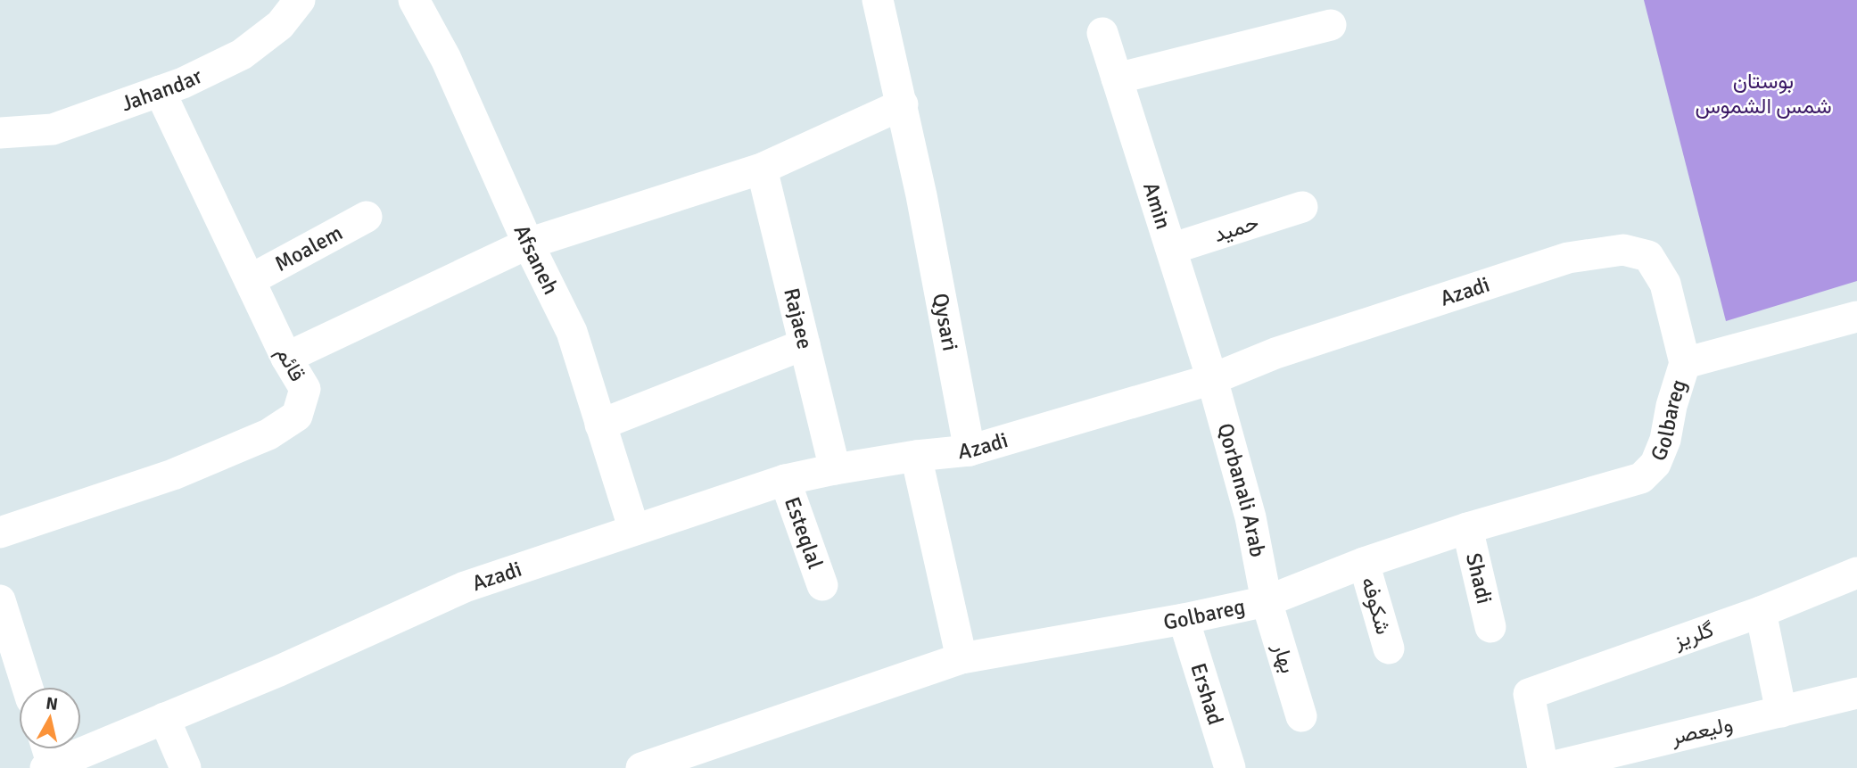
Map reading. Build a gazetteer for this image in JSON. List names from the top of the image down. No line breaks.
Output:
{"streets":{"street":["Jahandar","Amin","حمید","Moalem","Afsaneh","Azadi","Rajaee","Qysari","قائم","Golbareg","Qorbanali Arab","Esteqlal","Shadi","شکوفه","گلریز","بهار","Ershad","ولیعصر"]},"crossings":[["Jahandar","قائم"],["Amin","حمید"],["Amin","Azadi"],["Amin","Qorbanali Arab"],["Moalem","قائم"],["Afsaneh","Azadi"],["Azadi","Rajaee"],["Azadi","Qysari"],["Azadi","Golbareg"],["Azadi","Qorbanali Arab"],["Azadi","Esteqlal"],["Golbareg","Qorbanali Arab"],["Golbareg","Shadi"],["Golbareg","شکوفه"],["Golbareg","بهار"],["Golbareg","Ershad"],["Qorbanali Arab","بهار"],["گلریز","ولیعصر"]],"parks":["بوستان شمس الشموس"],"north":"top"}
